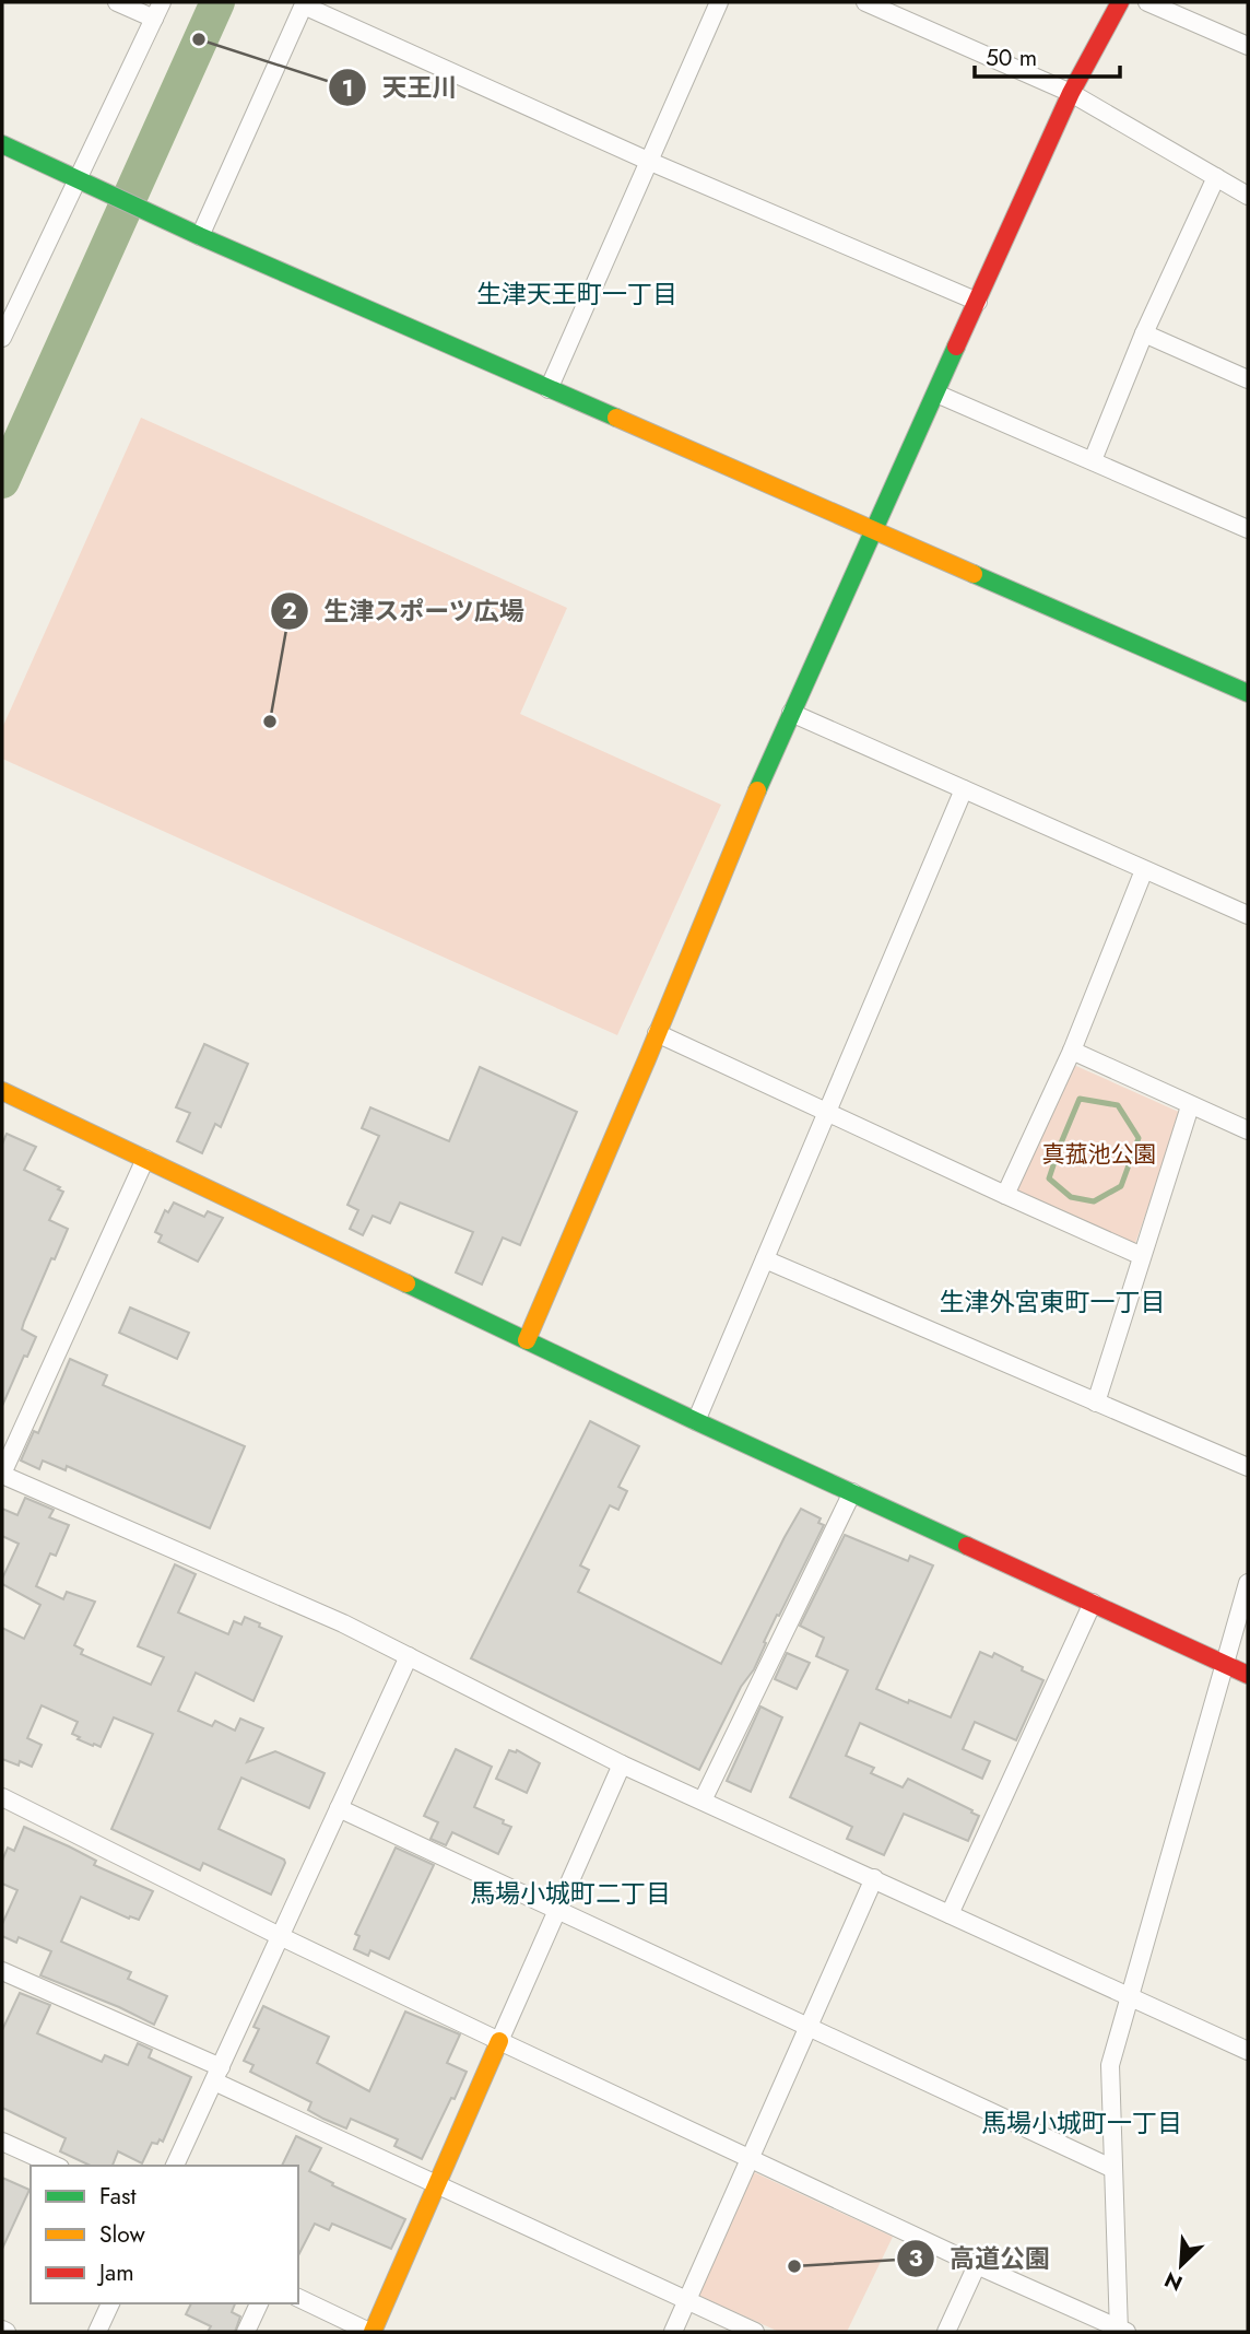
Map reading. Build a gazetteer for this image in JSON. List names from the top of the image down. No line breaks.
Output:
{"districts":["生津天王町一丁目","生津外宮東町一丁目","馬場小城町二丁目","馬場小城町一丁目"],"parks":["真菰池公園"],"places":["天王川","生津スポーツ広場","高道公園"],"legend":["Fast","Slow","Jam"],"scale_bar":"50 m","north":"bottom left"}
